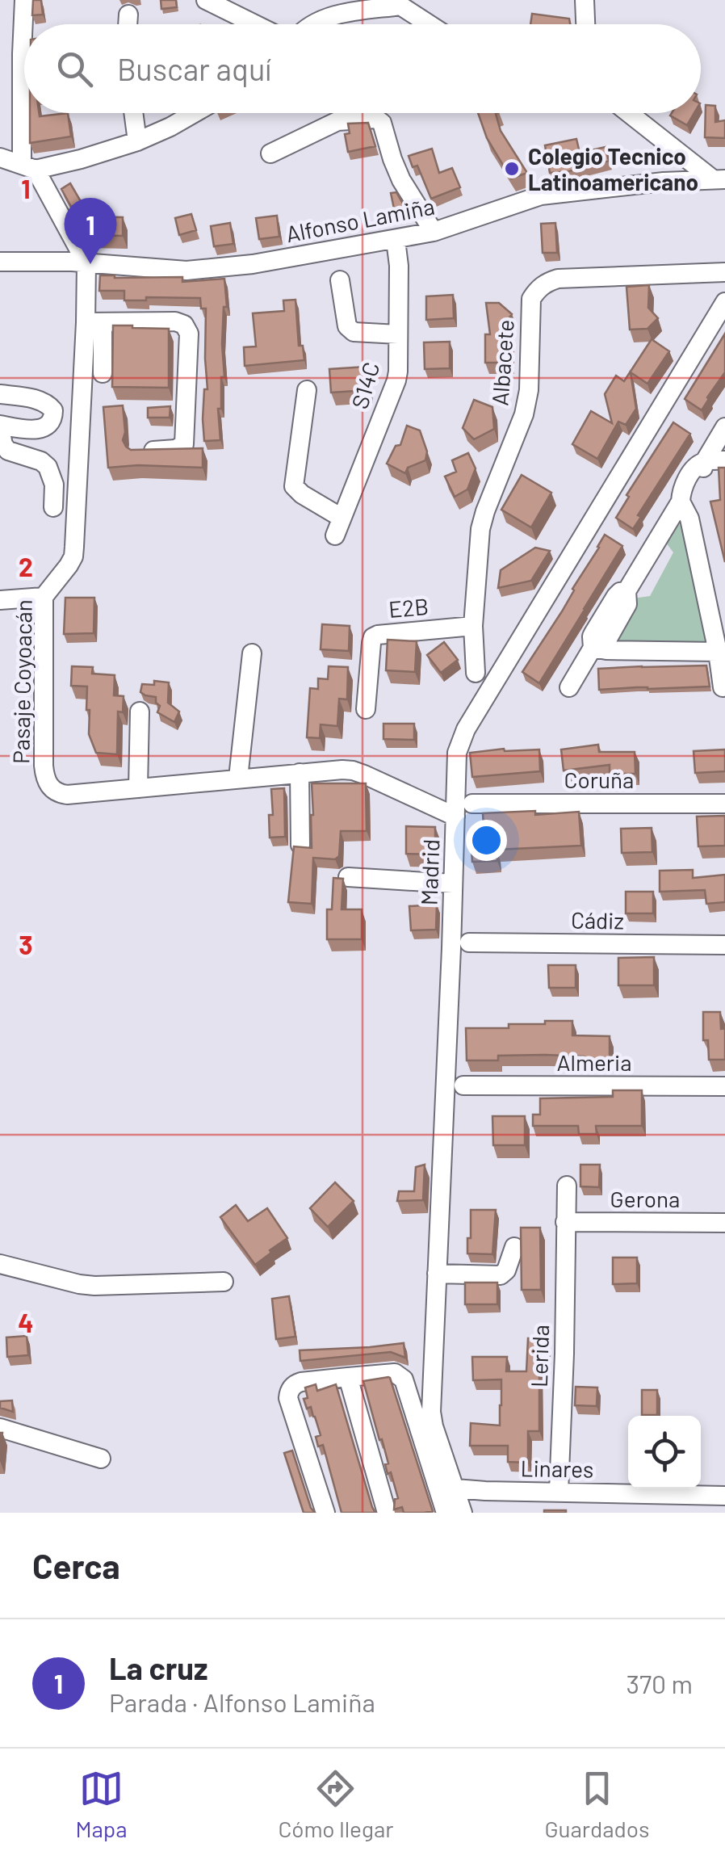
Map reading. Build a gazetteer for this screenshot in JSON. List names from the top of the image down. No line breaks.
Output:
{"streets":{"street":["Alfonso Lamiña","Albacete","S14C","E2B","Pasaje Coyoacán","Coruña","Madrid","Cádiz","Almeria","Gerona","Lerida","Linares"]},"crossings":[["Alfonso Lamiña","S14C"],["Alfonso Lamiña","Pasaje Coyoacán"],["Albacete","E2B"],["Pasaje Coyoacán","Madrid"],["Madrid","Linares"],["Gerona","Lerida"],["Lerida","Linares"]],"places":["Colegio Tecnico Latinoamericano"],"page":{"search":"Buscar aquí","pins":"1","heading":"Cerca","list":[{"mark":"1","name":"La cruz","note":"Parada · Alfonso Lamiña","value":"370 m"}],"nav":["Mapa","Cómo llegar","Guardados"]},"grid":{"rows":["1","2","3","4"]}}
